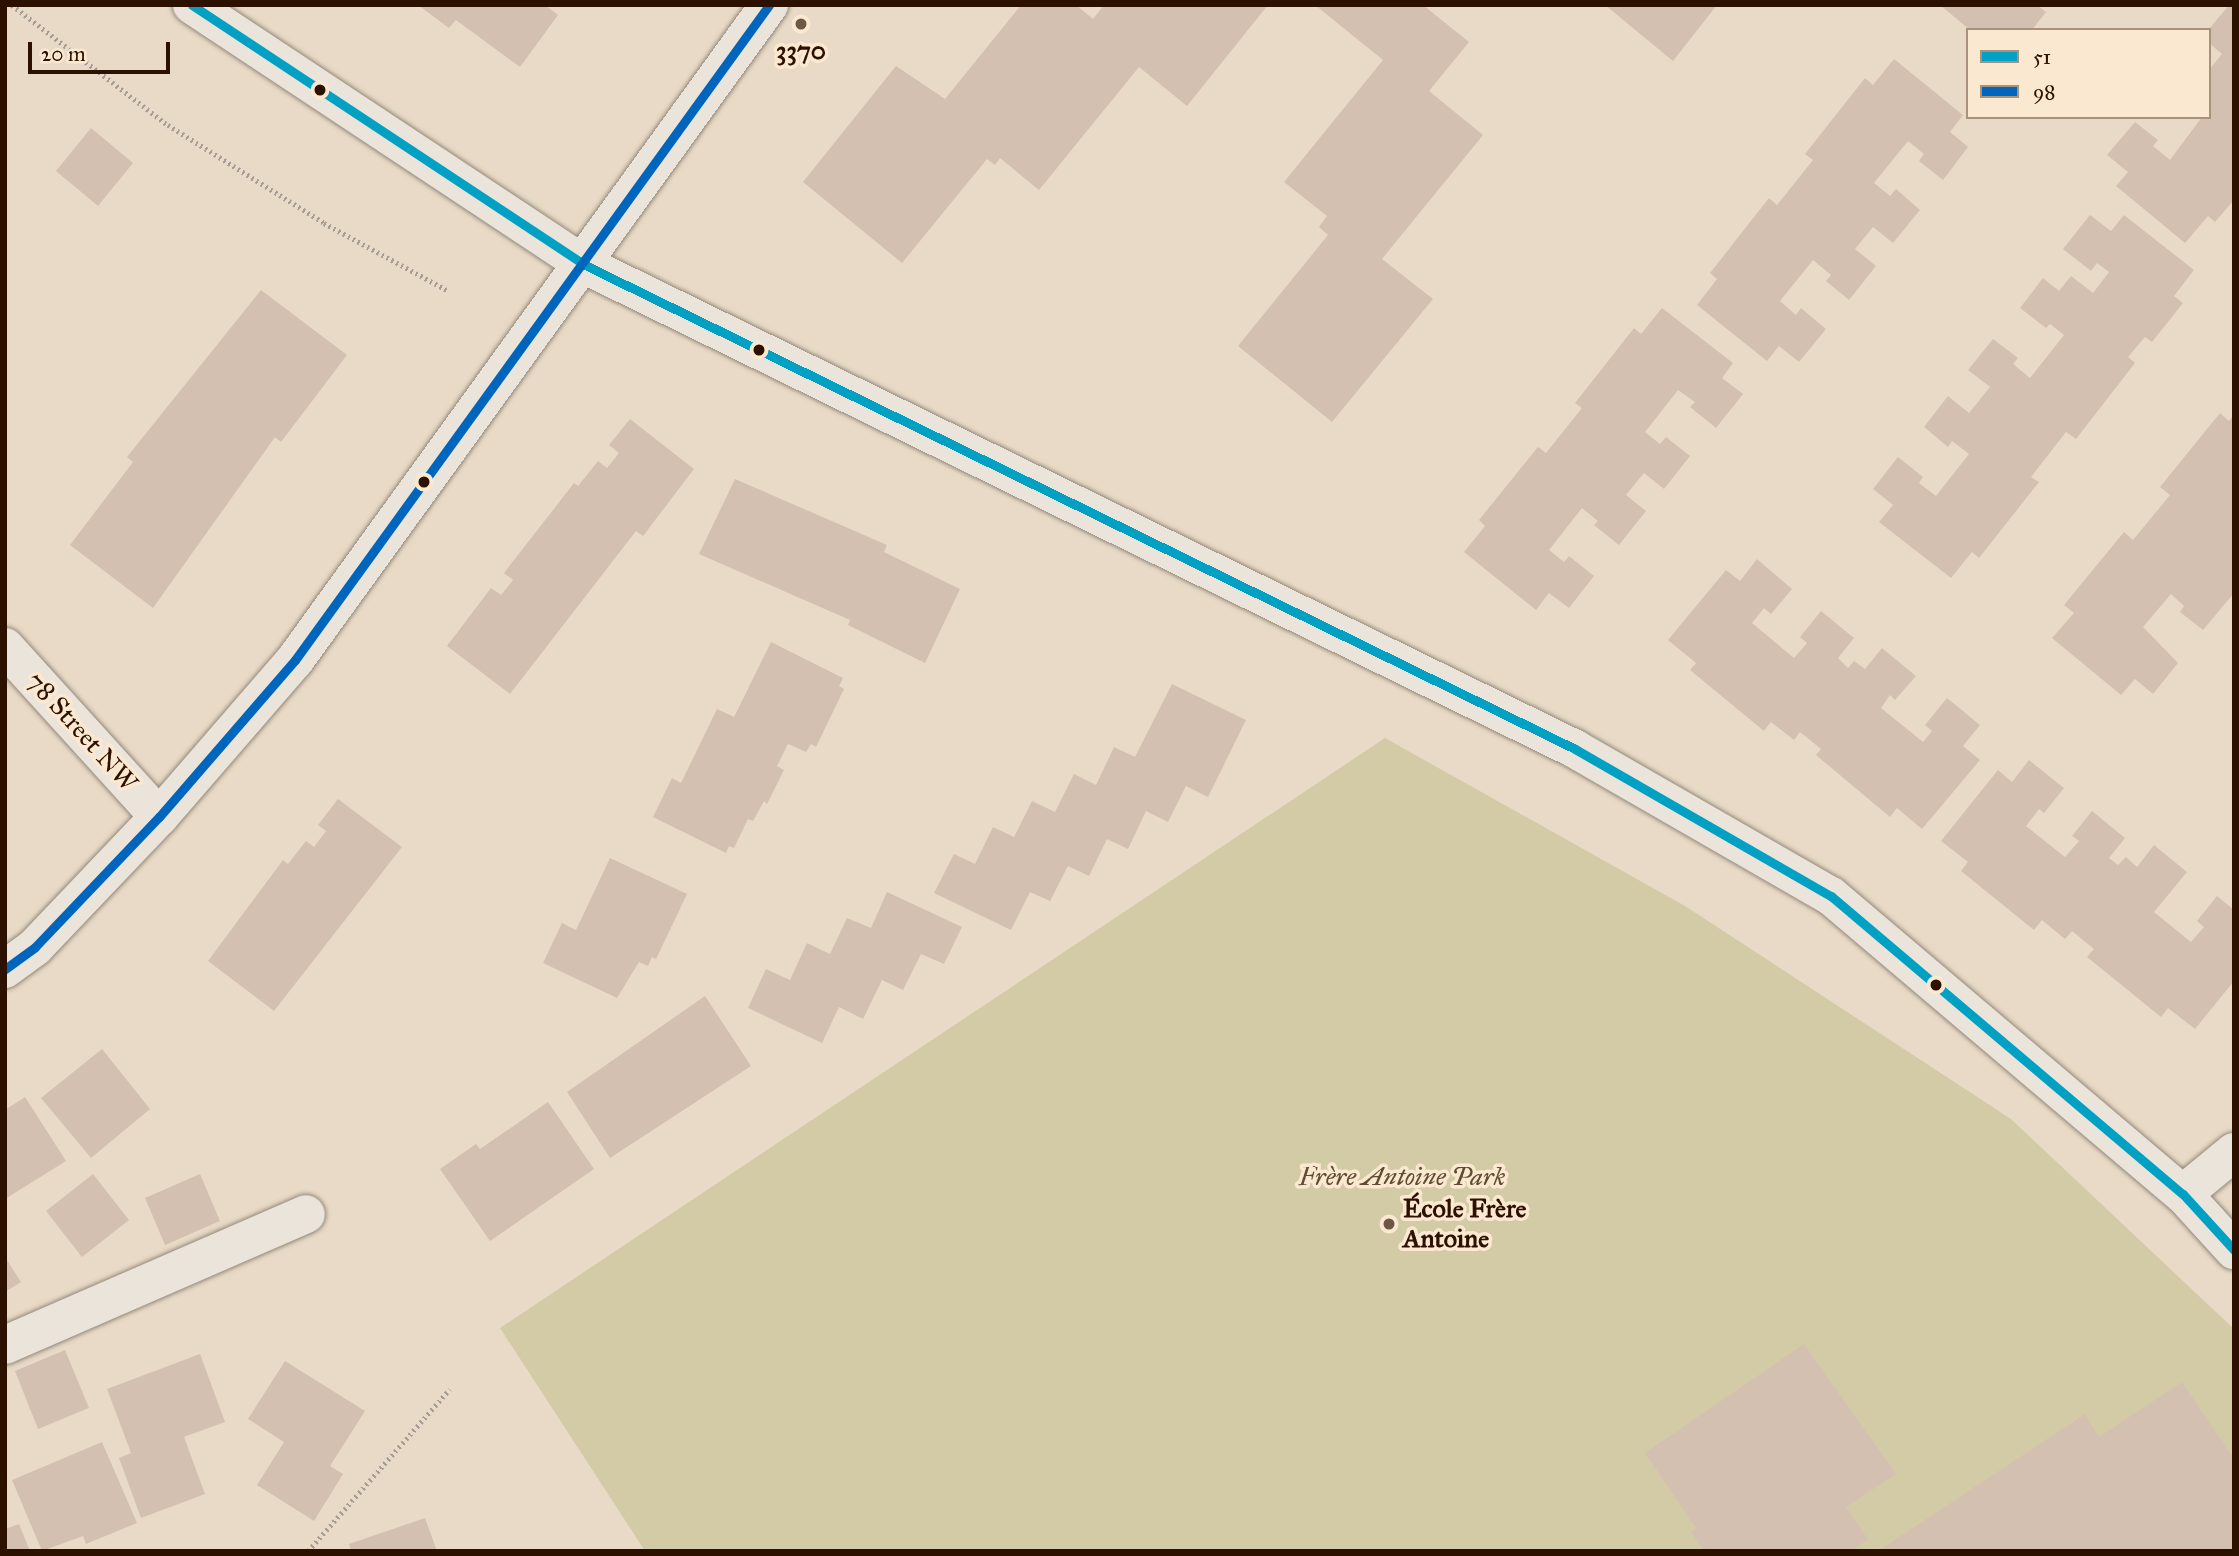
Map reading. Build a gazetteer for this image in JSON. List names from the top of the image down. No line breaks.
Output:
{"streets":{"street":["78 Street NW"]},"parks":["Frère Antoine Park"],"places":["3370","École Frère Antoine"],"lines":["transit line 51","transit line 98"],"legend":["51","98"],"scale_bar":"20 m"}
